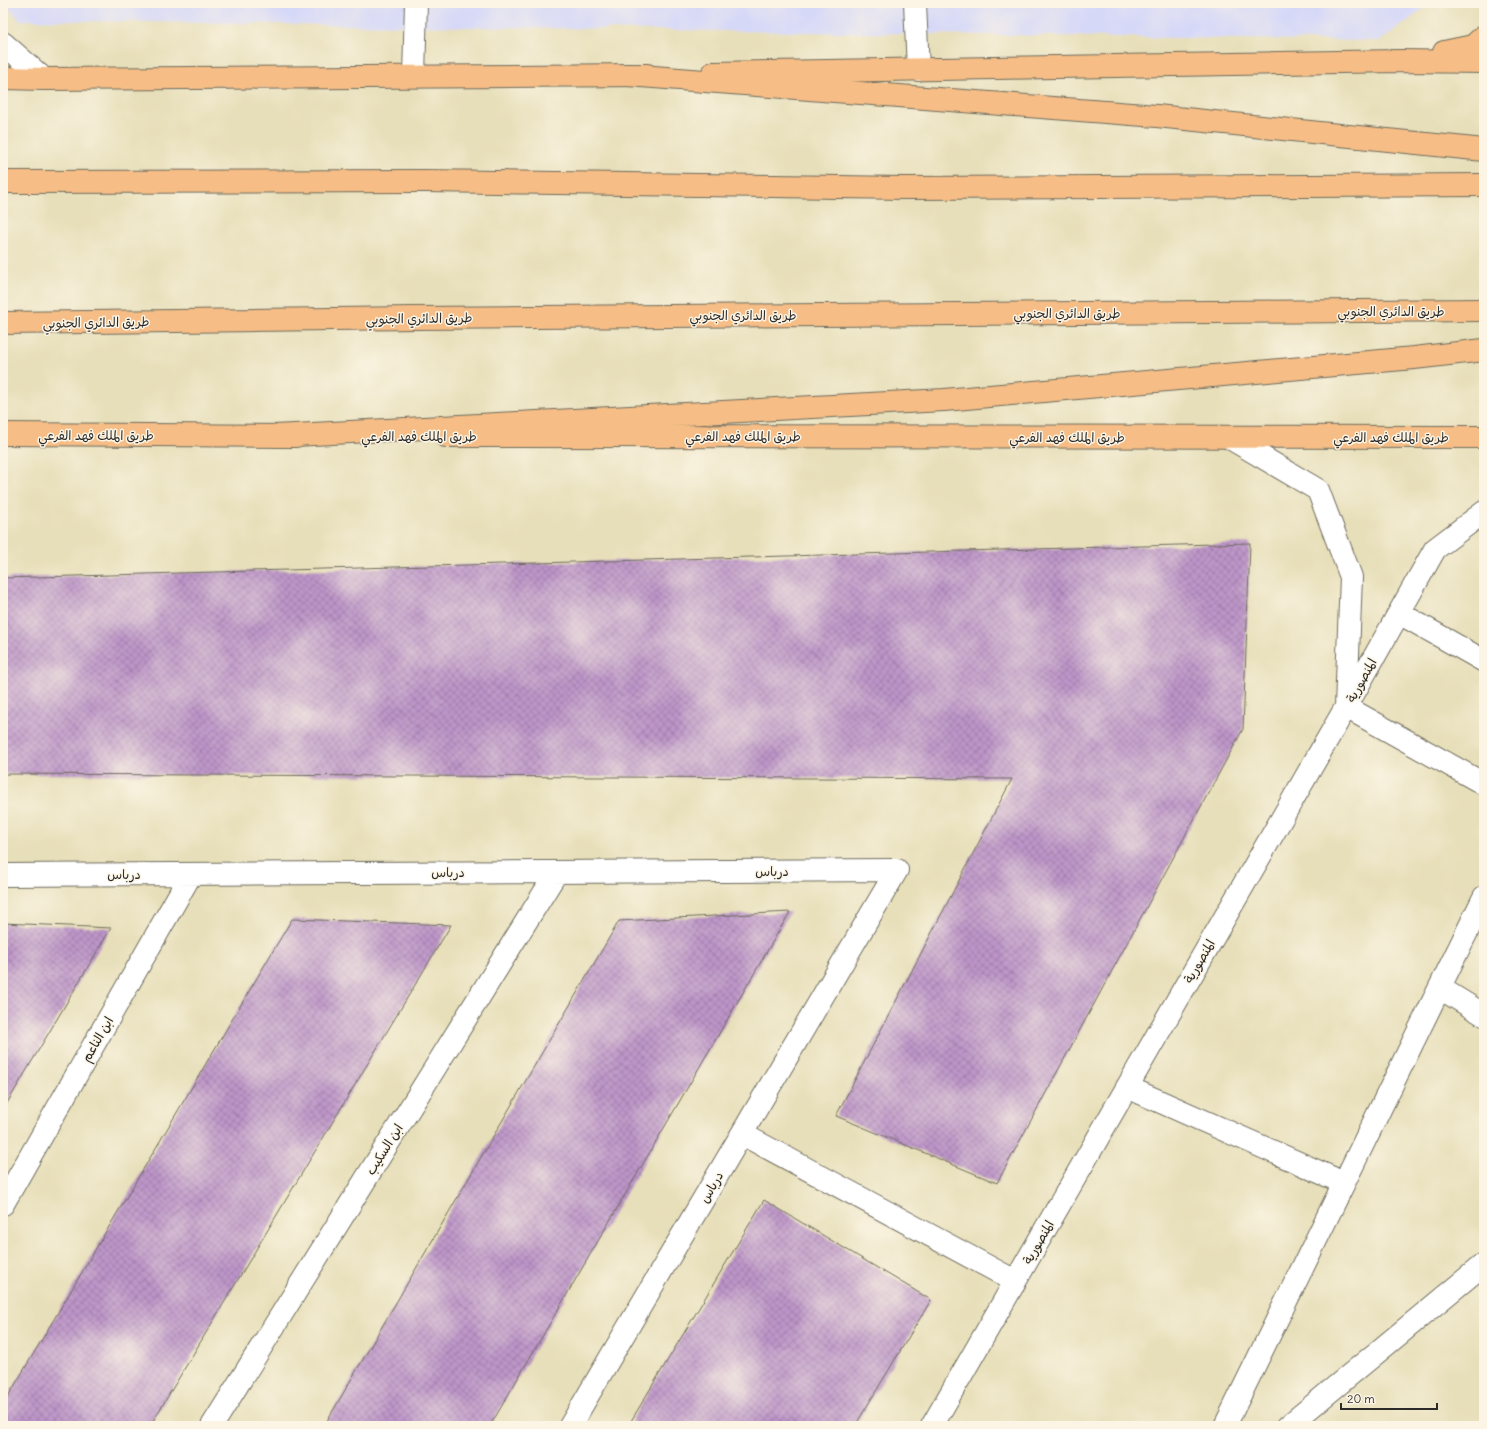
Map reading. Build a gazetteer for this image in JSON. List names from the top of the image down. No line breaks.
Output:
{"streets":{"main road":["طريق الدائري الجنوبي","طريق الملك فهد الفرعي"],"street":["المنصورية","درباس","ابن الناعم","ابن السكيب"]},"crossings":[["درباس","ابن الناعم"],["درباس","ابن السكيب"]],"scale_bar":"20 m"}
